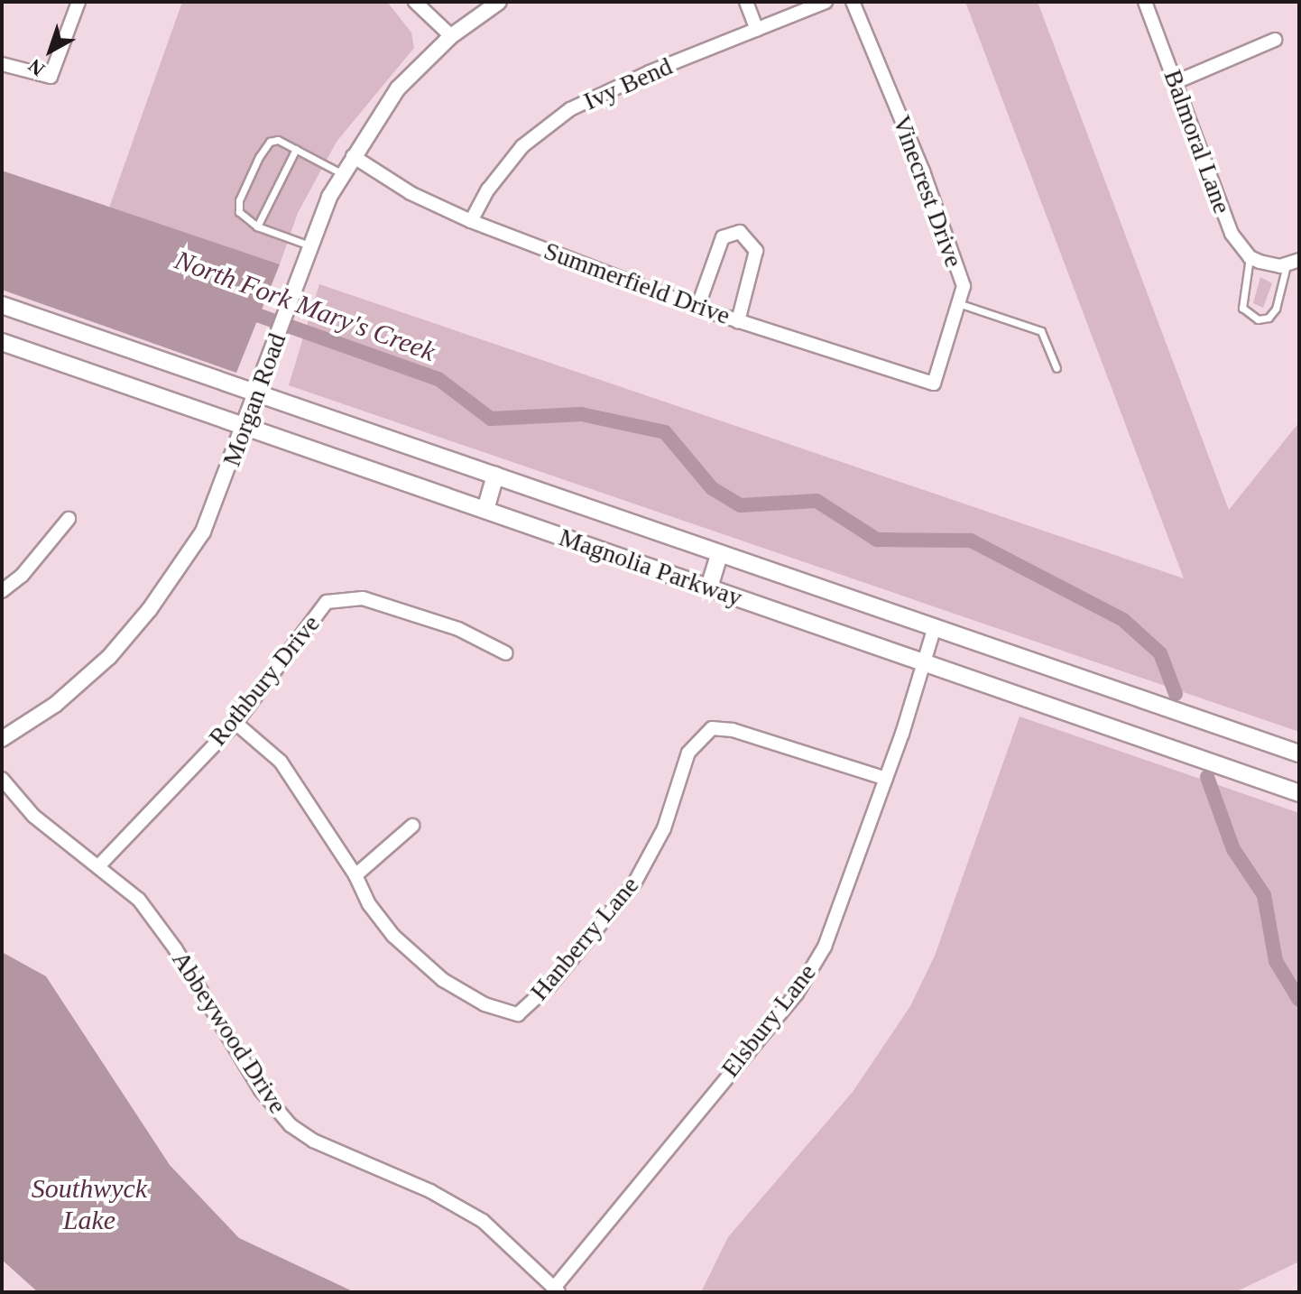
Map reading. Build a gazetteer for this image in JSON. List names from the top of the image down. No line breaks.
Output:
{"streets":{"main road":["Magnolia Parkway"],"street":["Ivy Bend","Balmoral Lane","Vinecrest Drive","Summerfield Drive","Morgan Road","Rothbury Drive","Hanberry Lane","Elsbury Lane","Abbeywood Drive"]},"crossings":[["Ivy Bend","Summerfield Drive"],["Vinecrest Drive","Summerfield Drive"],["Summerfield Drive","Morgan Road"],["Morgan Road","Magnolia Parkway"],["Magnolia Parkway","Elsbury Lane"],["Rothbury Drive","Hanberry Lane"],["Rothbury Drive","Abbeywood Drive"],["Hanberry Lane","Elsbury Lane"],["Elsbury Lane","Abbeywood Drive"]],"water":["North Fork Mary's Creek","Southwyck Lake"],"north":"bottom left"}
